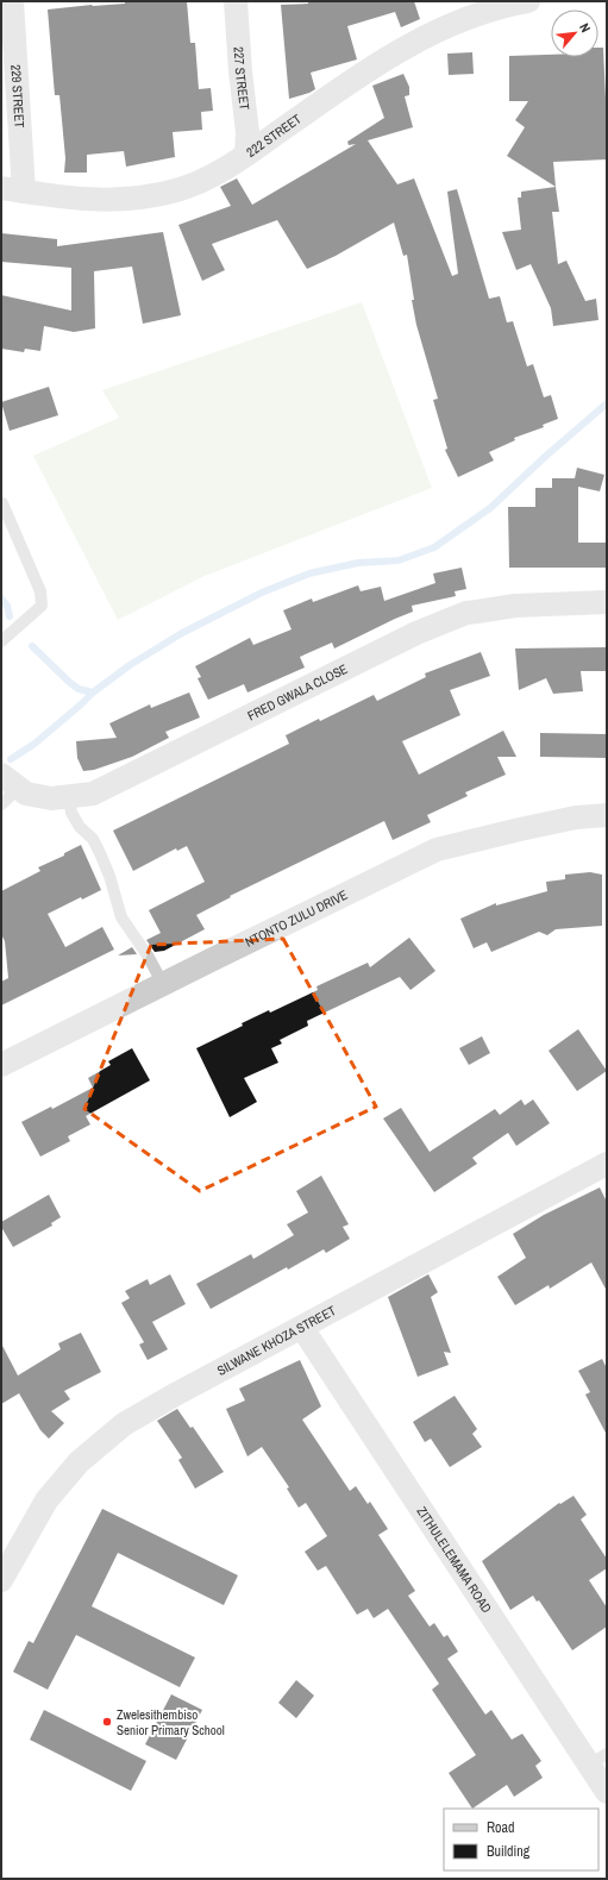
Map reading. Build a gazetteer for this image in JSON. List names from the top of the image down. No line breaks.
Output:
{"streets":{"street":["227 STREET","229 STREET","222 STREET","FRED GWALA CLOSE","NTONTO ZULU DRIVE","SILWANE KHOZA STREET","ZITHULELEMAMA ROAD"]},"crossings":[["227 STREET","222 STREET"],["229 STREET","222 STREET"],["SILWANE KHOZA STREET","ZITHULELEMAMA ROAD"]],"places":["Zwelesithembiso Senior Primary School"],"legend":["Road","Building"],"north":"top right"}
